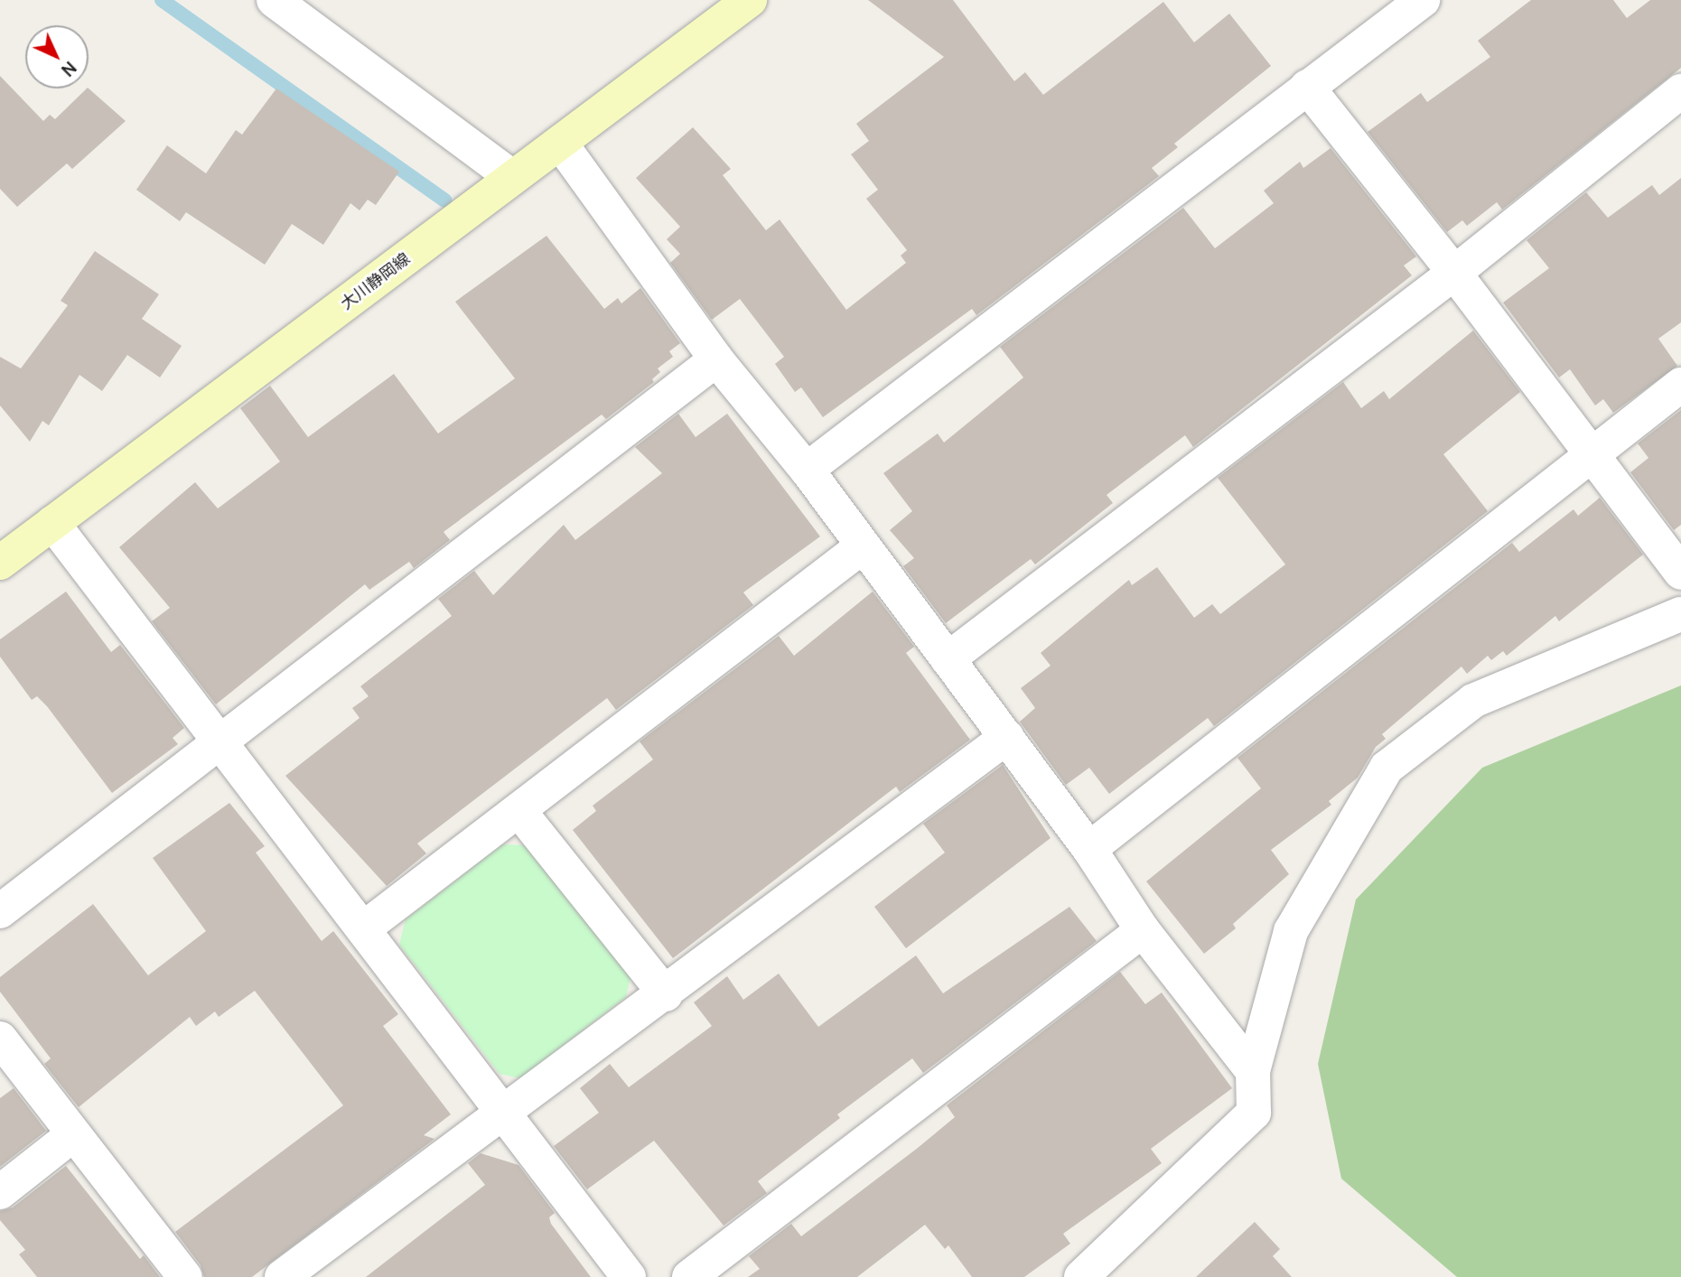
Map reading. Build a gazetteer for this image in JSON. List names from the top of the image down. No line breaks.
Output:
{"streets":{"main road":["大川静岡線"]},"north":"bottom right"}
